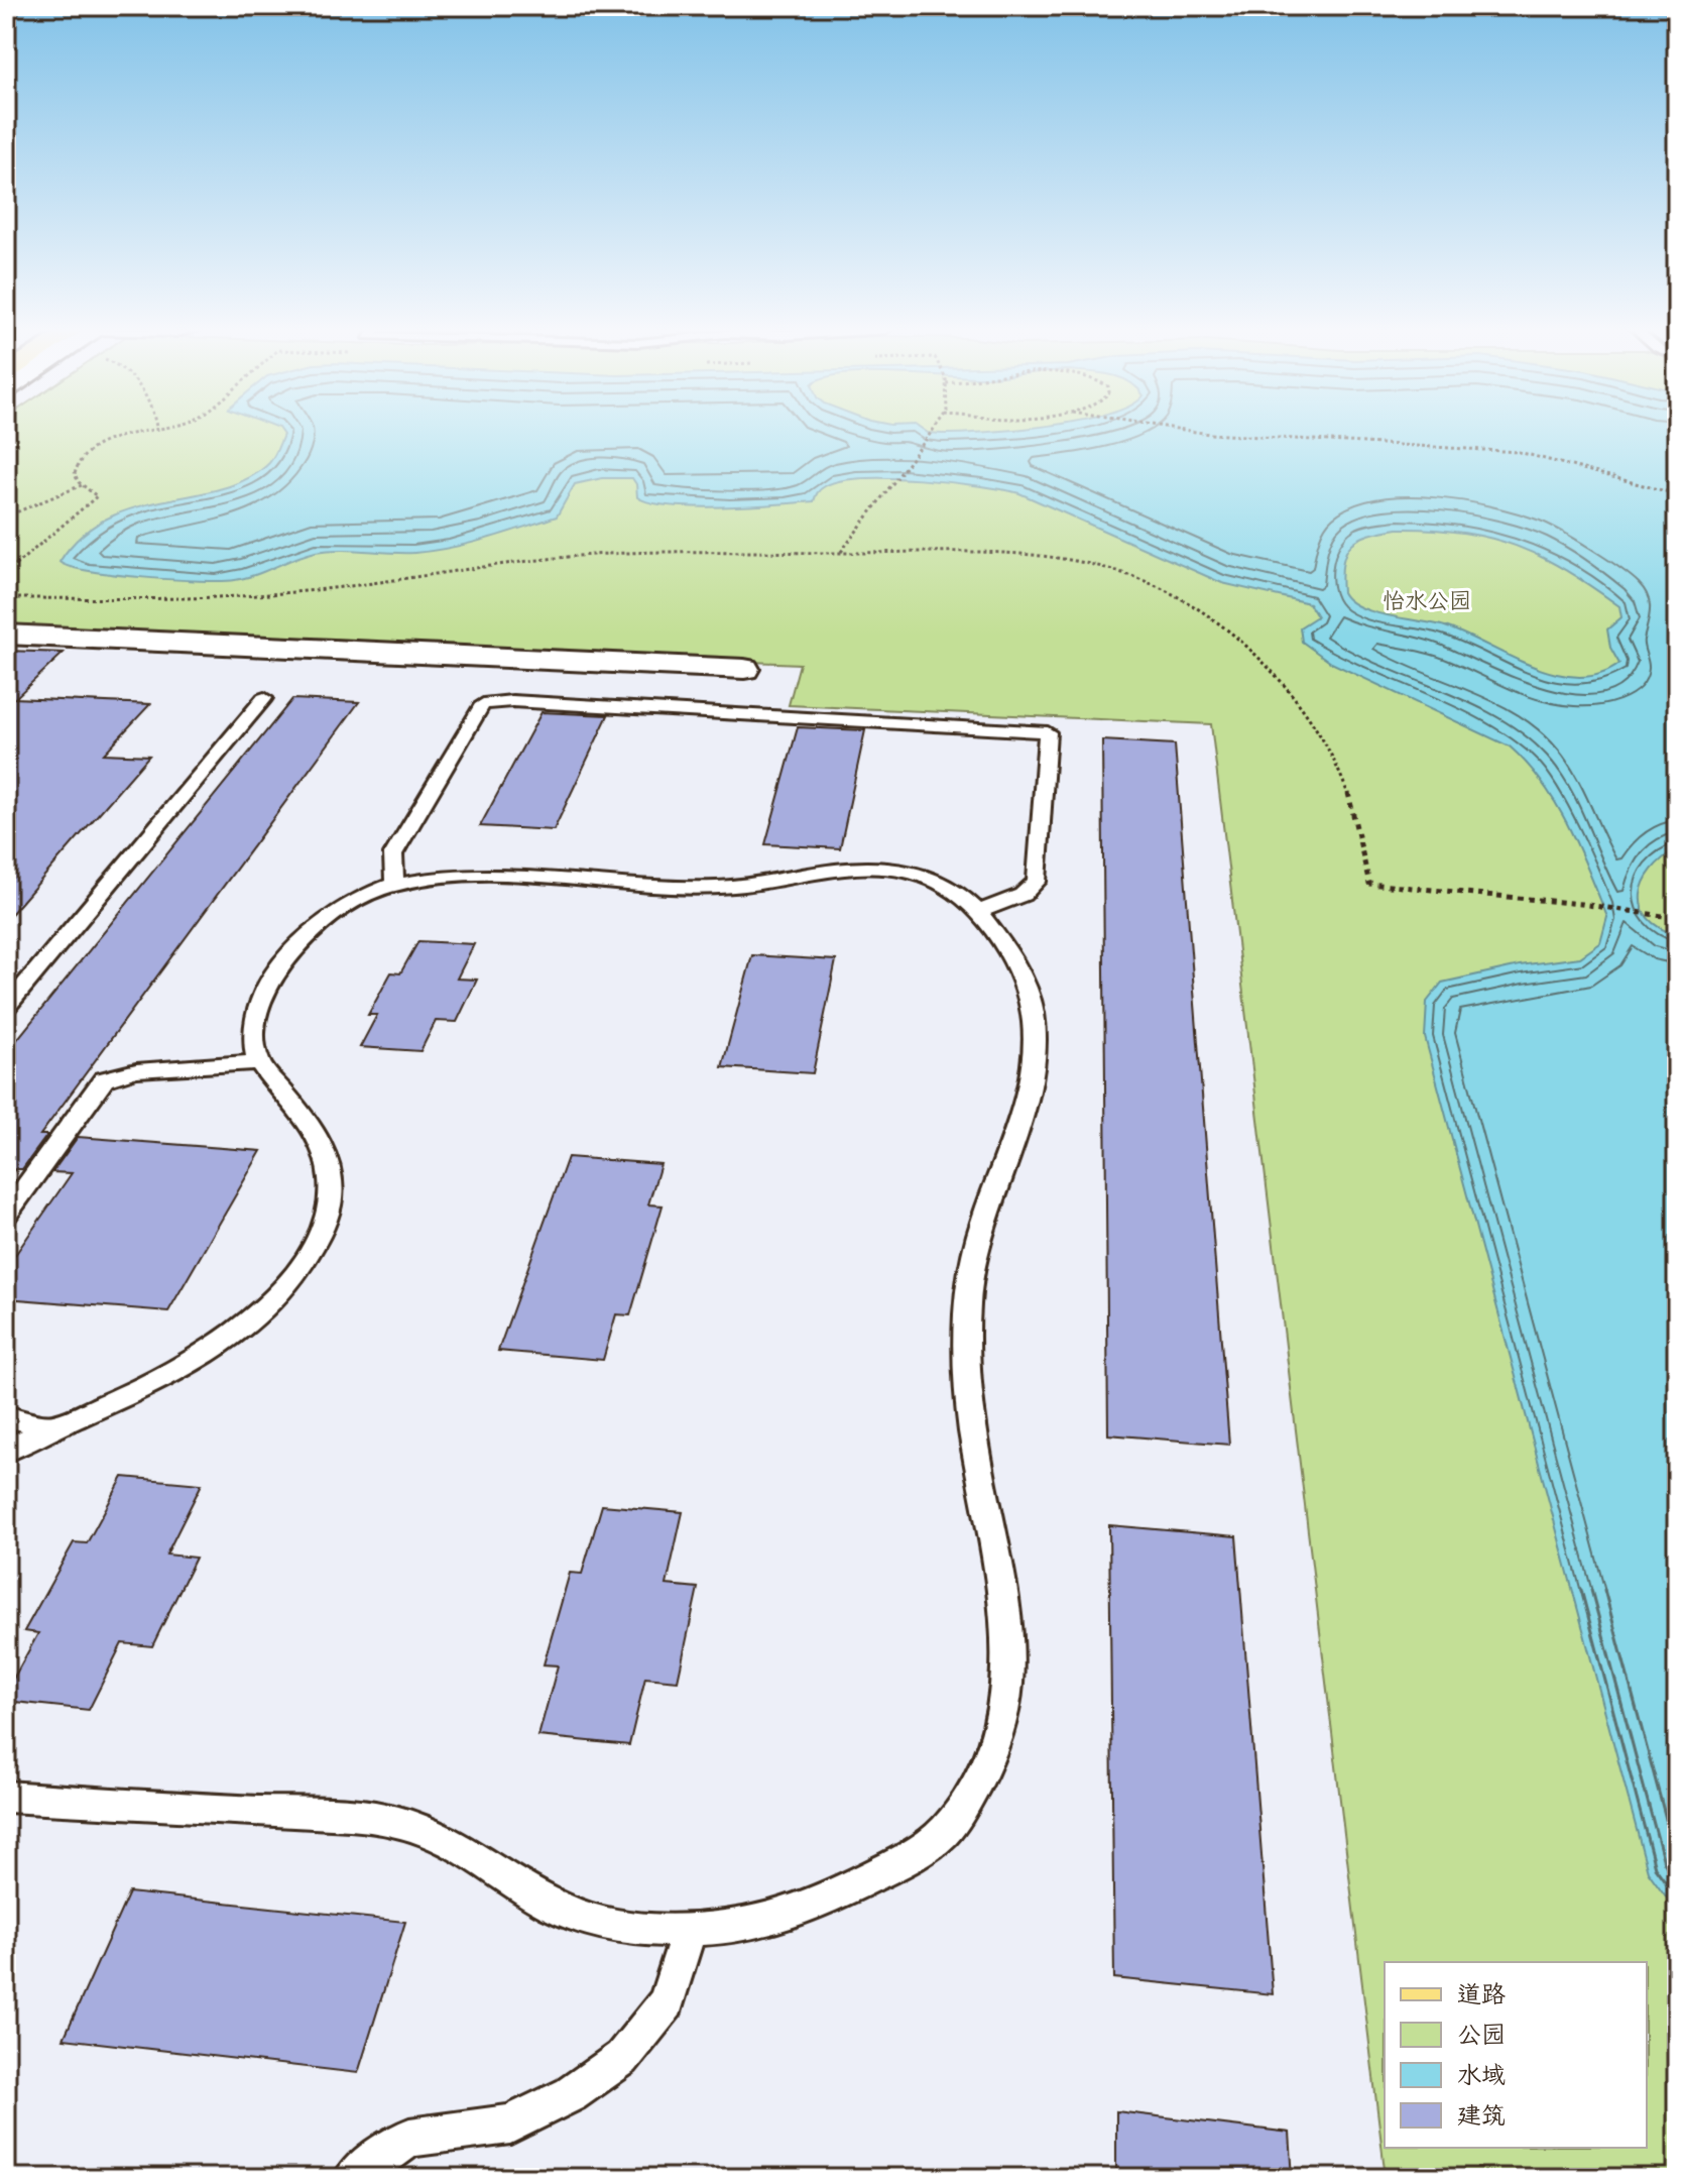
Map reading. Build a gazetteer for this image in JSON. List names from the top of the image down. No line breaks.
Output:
{"parks":["怡水公园"],"legend":["道路","公园","水域","建筑"]}
